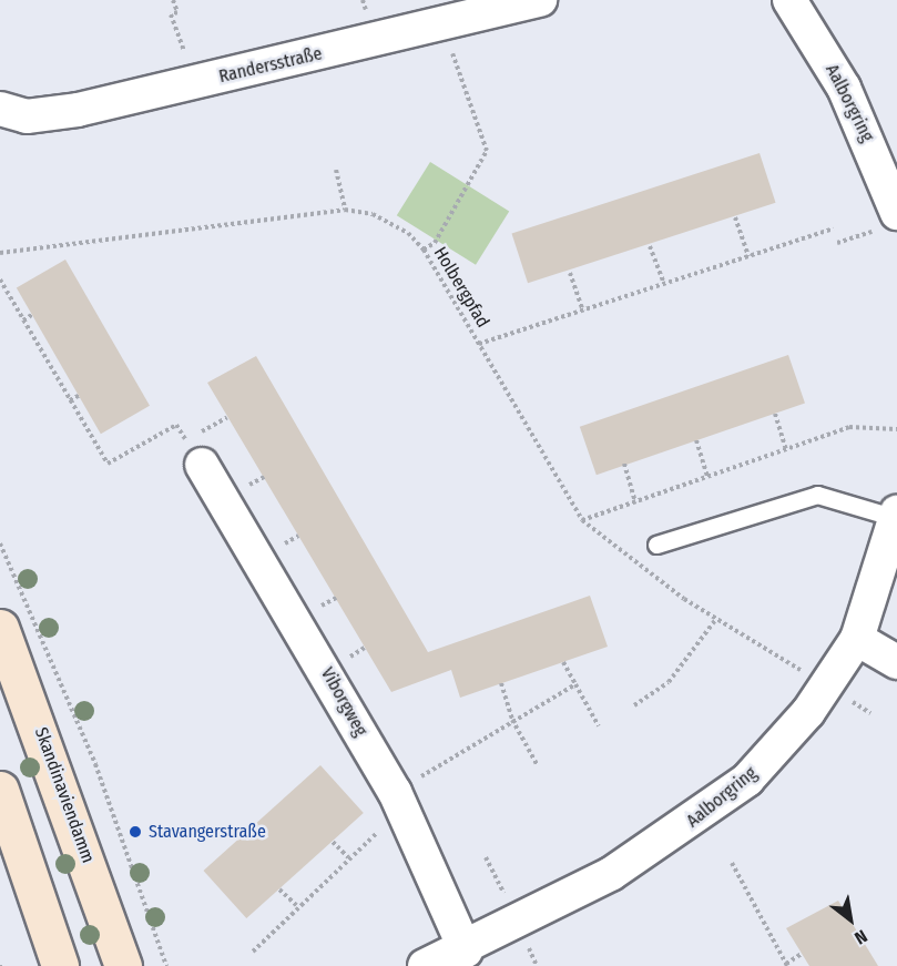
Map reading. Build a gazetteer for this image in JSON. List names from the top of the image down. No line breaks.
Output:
{"streets":{"main road":["Skandinaviendamm"],"street":["Randersstraße","Aalborgring","Viborgweg"],"path":["Holbergpfad"]},"crossings":[["Aalborgring","Viborgweg"]],"places":["Stavangerstraße"],"north":"bottom right"}
